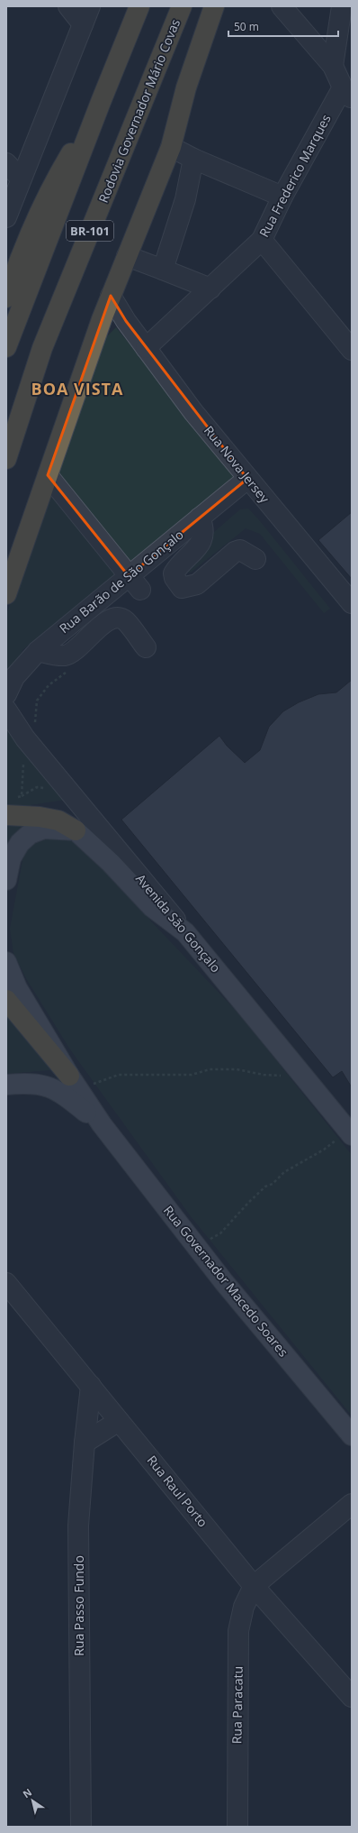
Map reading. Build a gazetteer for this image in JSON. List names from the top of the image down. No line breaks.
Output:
{"streets":{"highway":["Rodovia Governador Mário Covas","BR-101"],"main road":["Avenida São Gonçalo","Rua Governador Macedo Soares"],"street":["Rua Frederico Marques","Rua Nova Jersey","Rua Barão de São Gonçalo","Rua Raul Porto","Rua Passo Fundo","Rua Paracatu"]},"crossings":[["Rua Frederico Marques","Rua Nova Jersey"],["Rua Nova Jersey","Rua Barão de São Gonçalo"],["Rua Raul Porto","Rua Passo Fundo"],["Rua Raul Porto","Rua Paracatu"]],"districts":["BOA VISTA"],"scale_bar":"50 m","north":"top left"}
